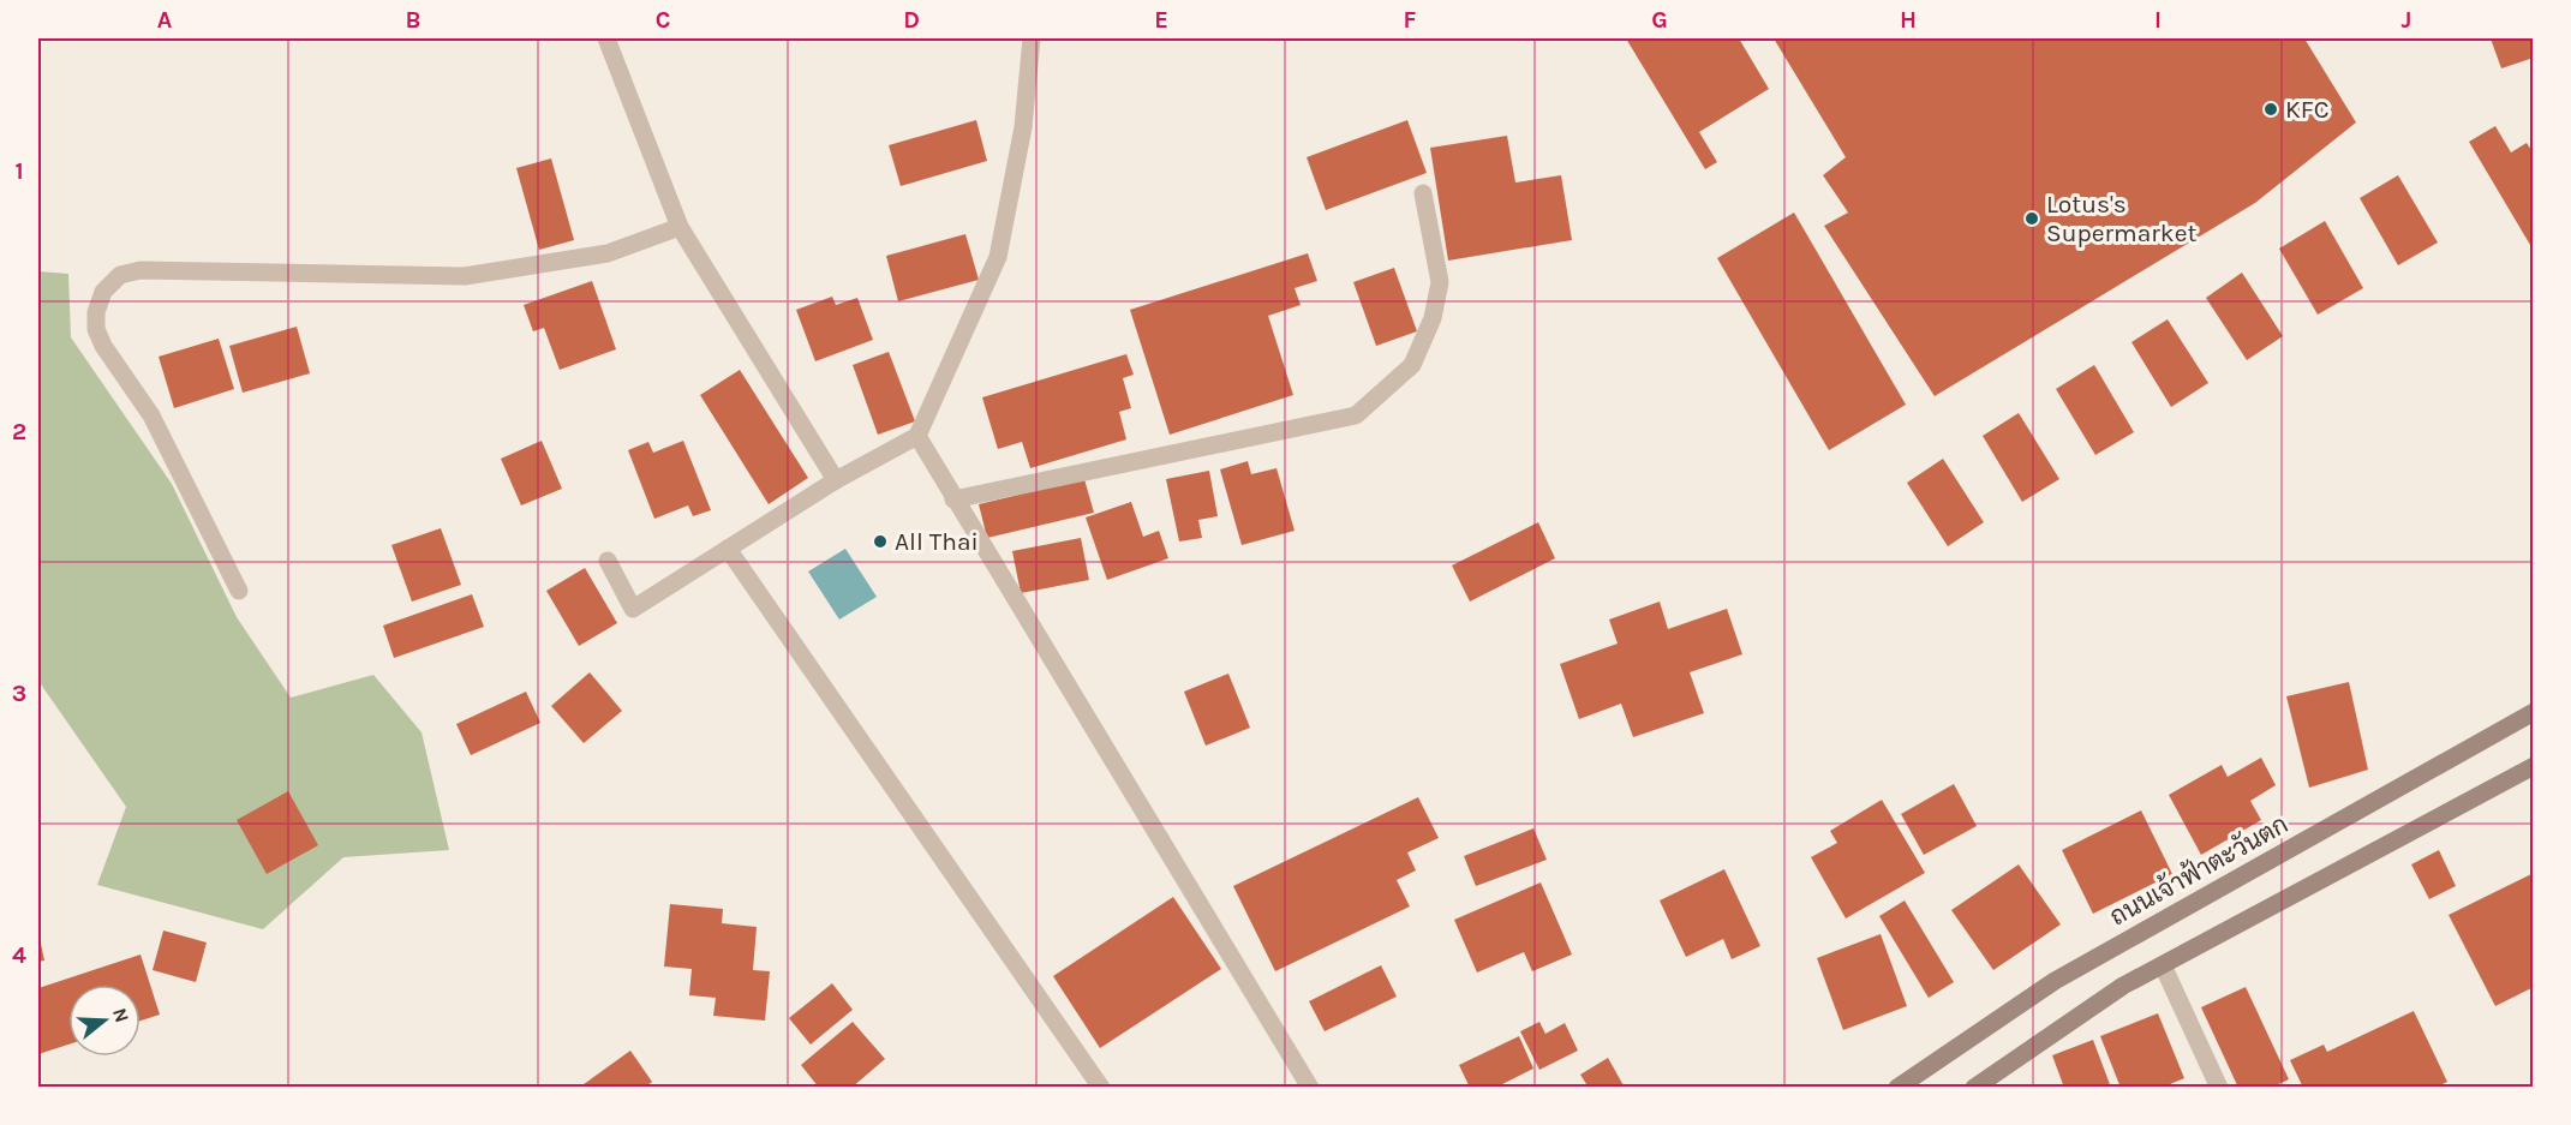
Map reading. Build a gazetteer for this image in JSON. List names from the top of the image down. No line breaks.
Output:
{"streets":{"main road":["ถนนเจ้าฟ้าตะวันตก"]},"places":["KFC","Lotus's Supermarket","All Thai"],"north":"right","grid":{"columns":["A","B","C","D","E","F","G","H","I","J"],"rows":["1","2","3","4"]}}
